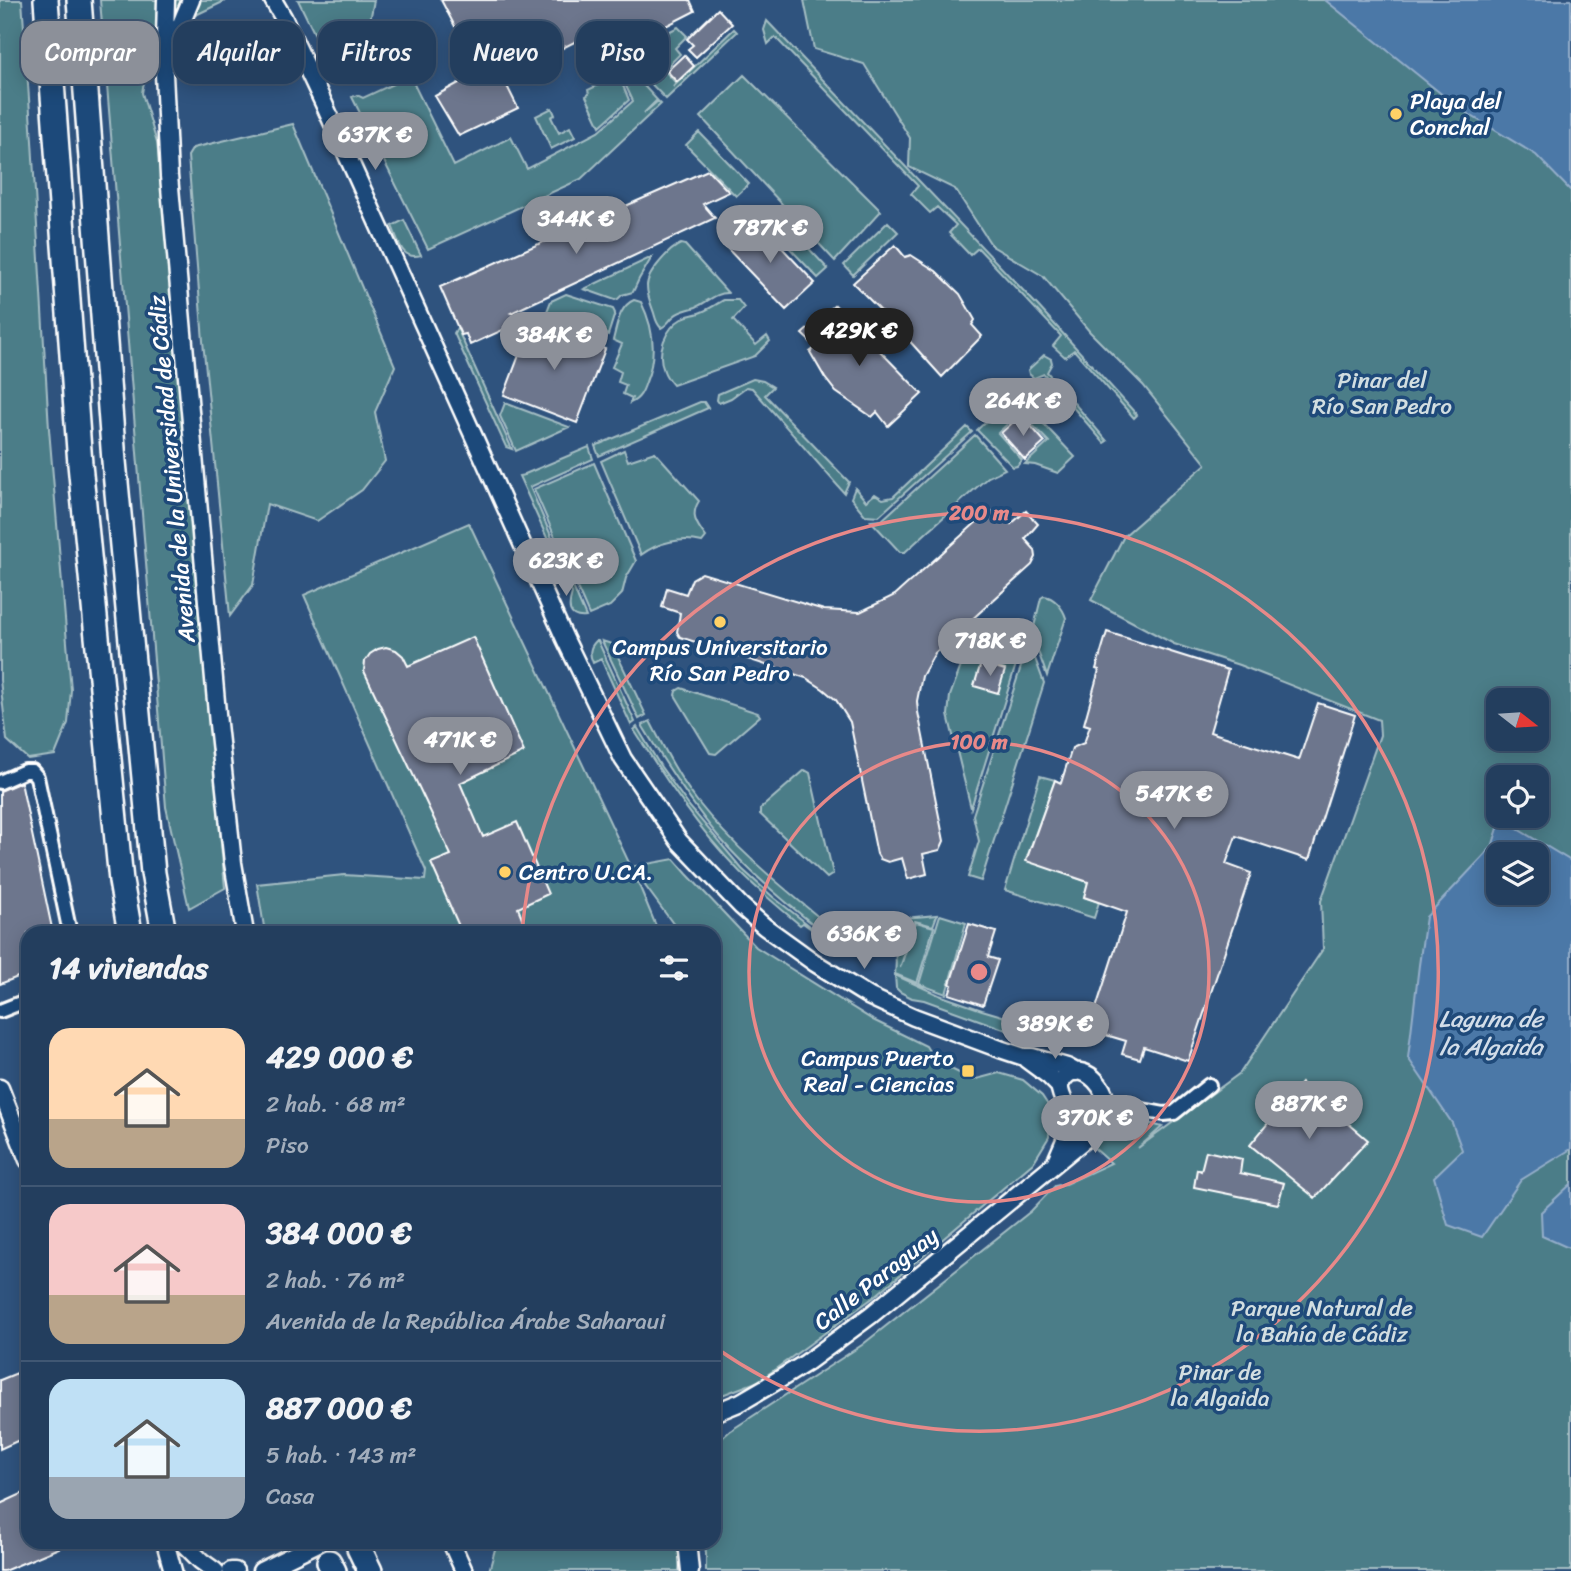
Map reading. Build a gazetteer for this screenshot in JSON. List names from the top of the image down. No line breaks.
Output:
{"streets":{"street":["Avenida de la Universidad de Cádiz","Calle Paraguay"]},"water":["Laguna de la Algaida"],"parks":["Pinar del Río San Pedro","Parque Natural de la Bahía de Cádiz","Pinar de la Algaida"],"places":{"other":["Playa del Conchal","Campus Universitario Río San Pedro","Centro U.CA."],"transit":["Campus Puerto Real - Ciencias"]},"north":"right","page":{"chip":["Comprar","Alquilar","Filtros","Nuevo","Piso"],"price":["637K €","344K €","787K €","429K €","384K €","264K €","623K €","718K €","471K €","547K €","636K €","389K €","887K €","370K €"],"heading":"14 viviendas","list":[{"name":"429 000 €","note":"2 hab. · 68 m² · Piso"},{"name":"384 000 €","note":"2 hab. · 76 m² · Avenida de la República Árabe Saharaui"},{"name":"887 000 €","note":"5 hab. · 143 m² · Casa"}]},"rings":["200 m","100 m"]}
